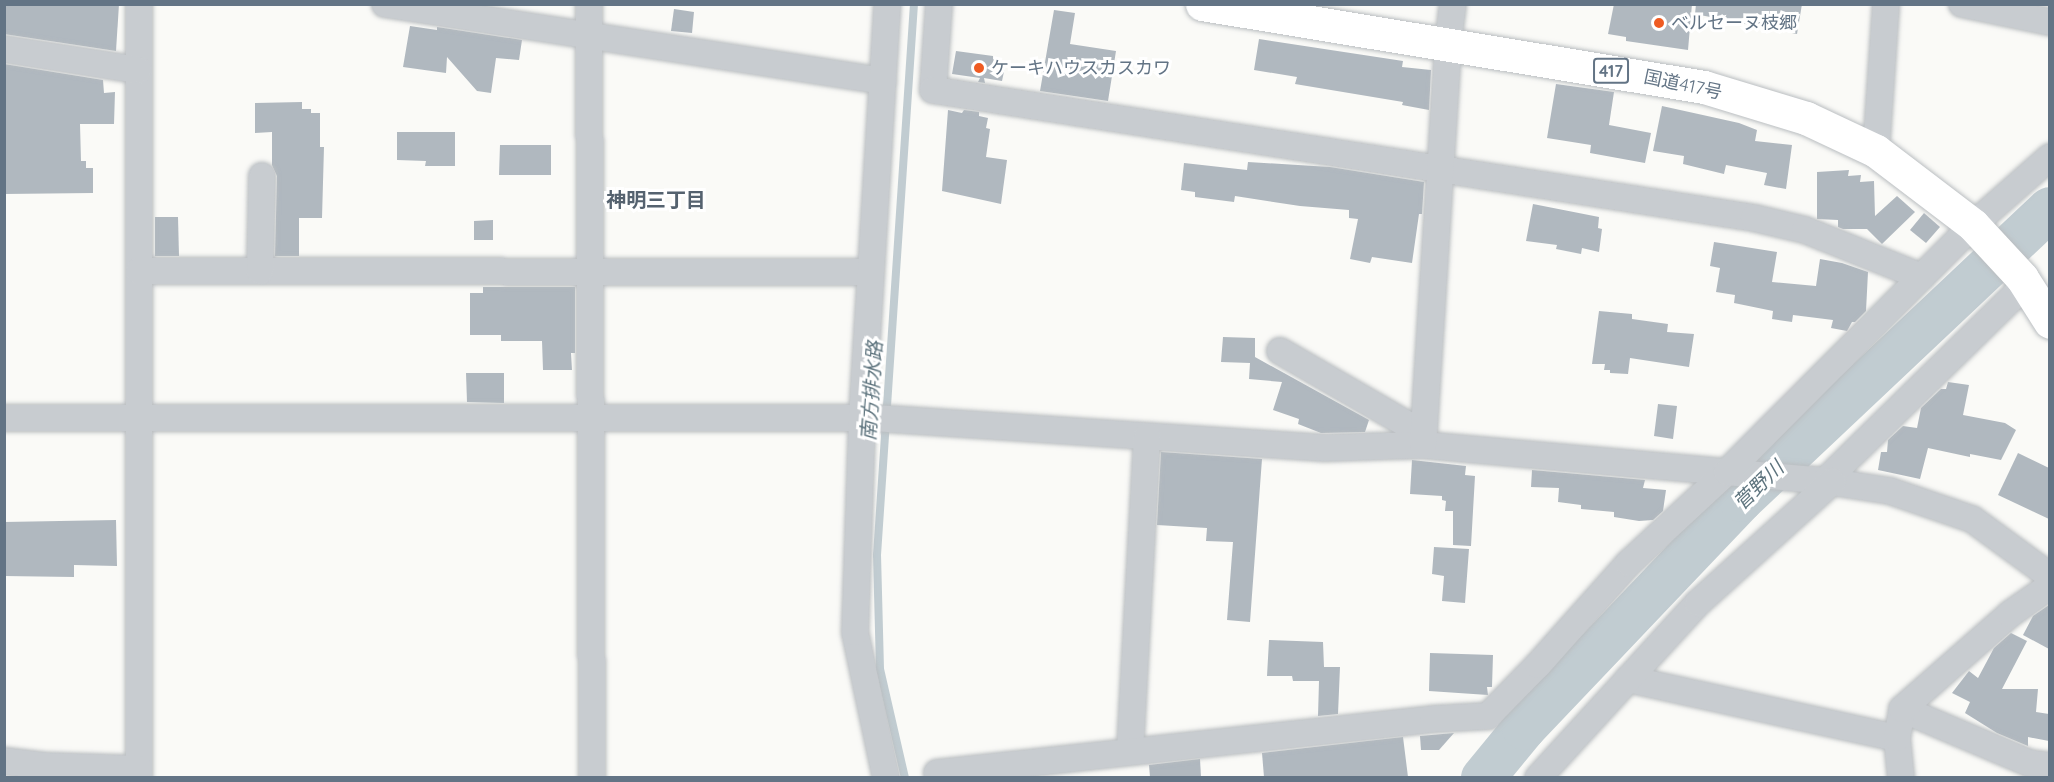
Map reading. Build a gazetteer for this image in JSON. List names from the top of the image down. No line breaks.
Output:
{"streets":{"highway":["417","国道417号"]},"districts":["神明三丁目"],"water":["南方排水路","菅野川"],"places":["ベルセーヌ枝郷","ケーキハウスカスカワ"]}
